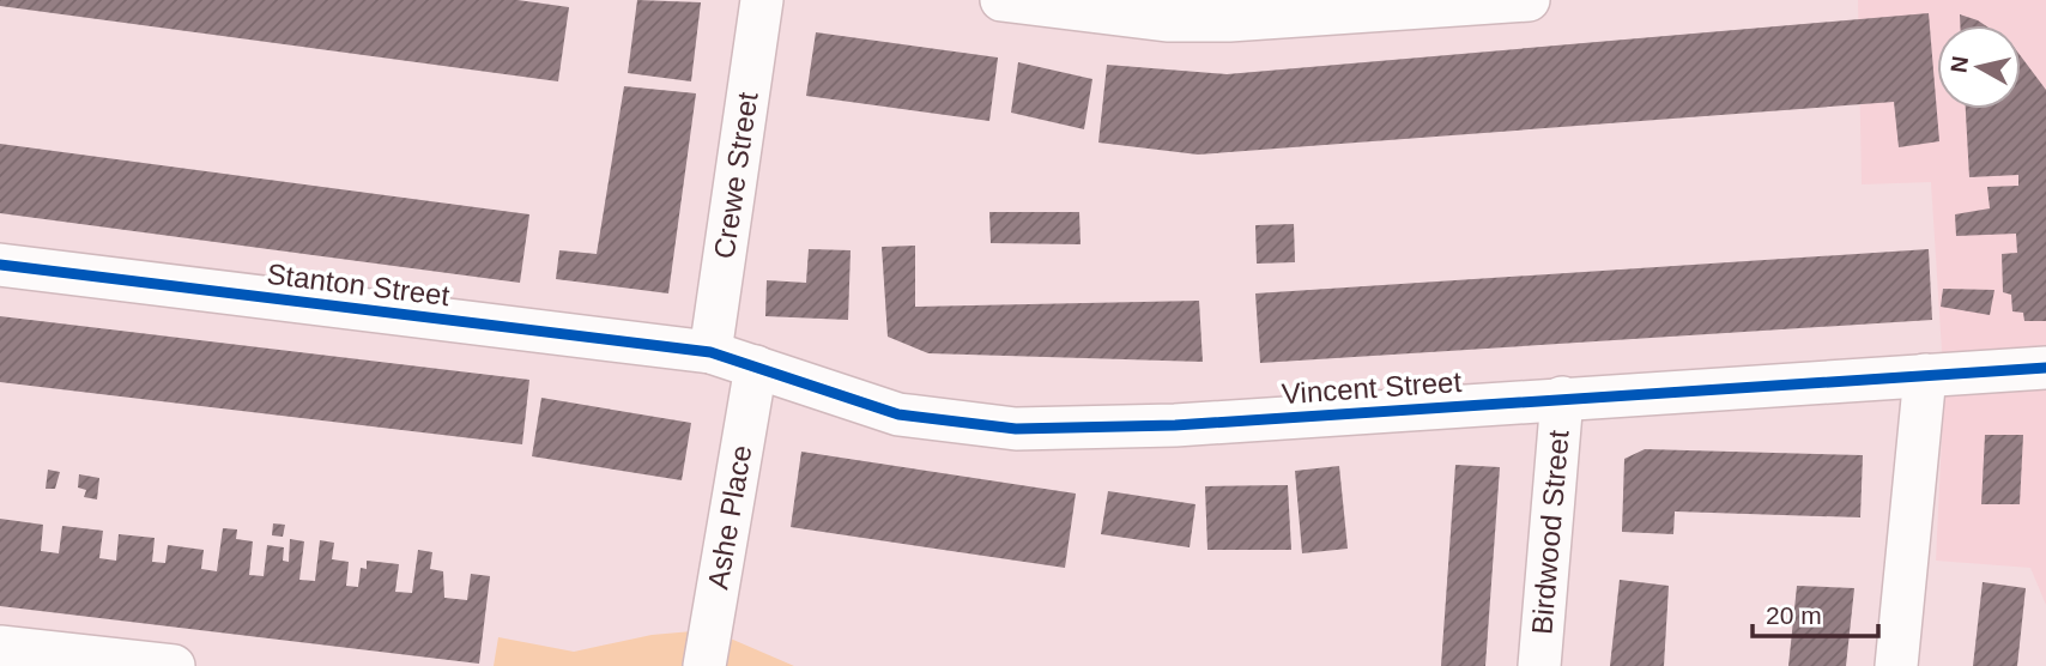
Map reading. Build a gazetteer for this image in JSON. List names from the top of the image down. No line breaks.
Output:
{"streets":{"street":["Crewe Street","Stanton Street","Vincent Street","Ashe Place","Birdwood Street"]},"crossings":[["Crewe Street","Stanton Street"],["Crewe Street","Vincent Street"],["Stanton Street","Vincent Street"],["Vincent Street","Ashe Place"],["Vincent Street","Birdwood Street"]],"scale_bar":"20 m","north":"left"}
